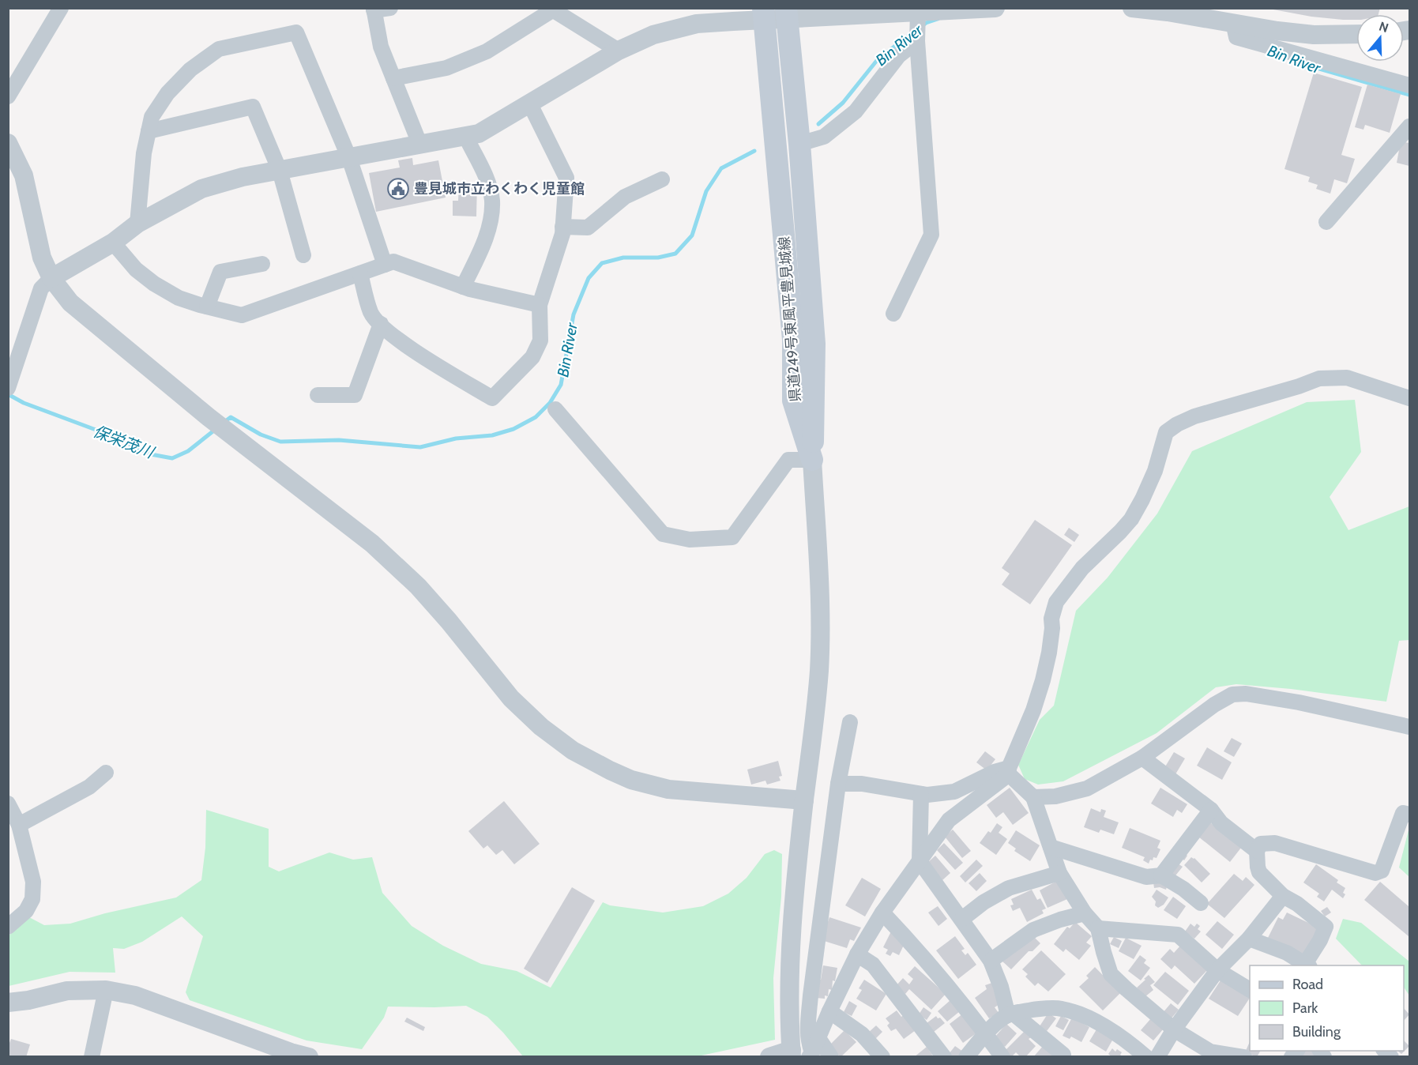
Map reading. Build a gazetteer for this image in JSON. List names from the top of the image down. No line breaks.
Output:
{"streets":{"main road":["県道249号東風平豊見城線"]},"water":["Bin River","保栄茂川"],"places":{"public building":["豊見城市立わくわく児童館"]},"legend":["Road","Park","Building"],"north":"top"}
